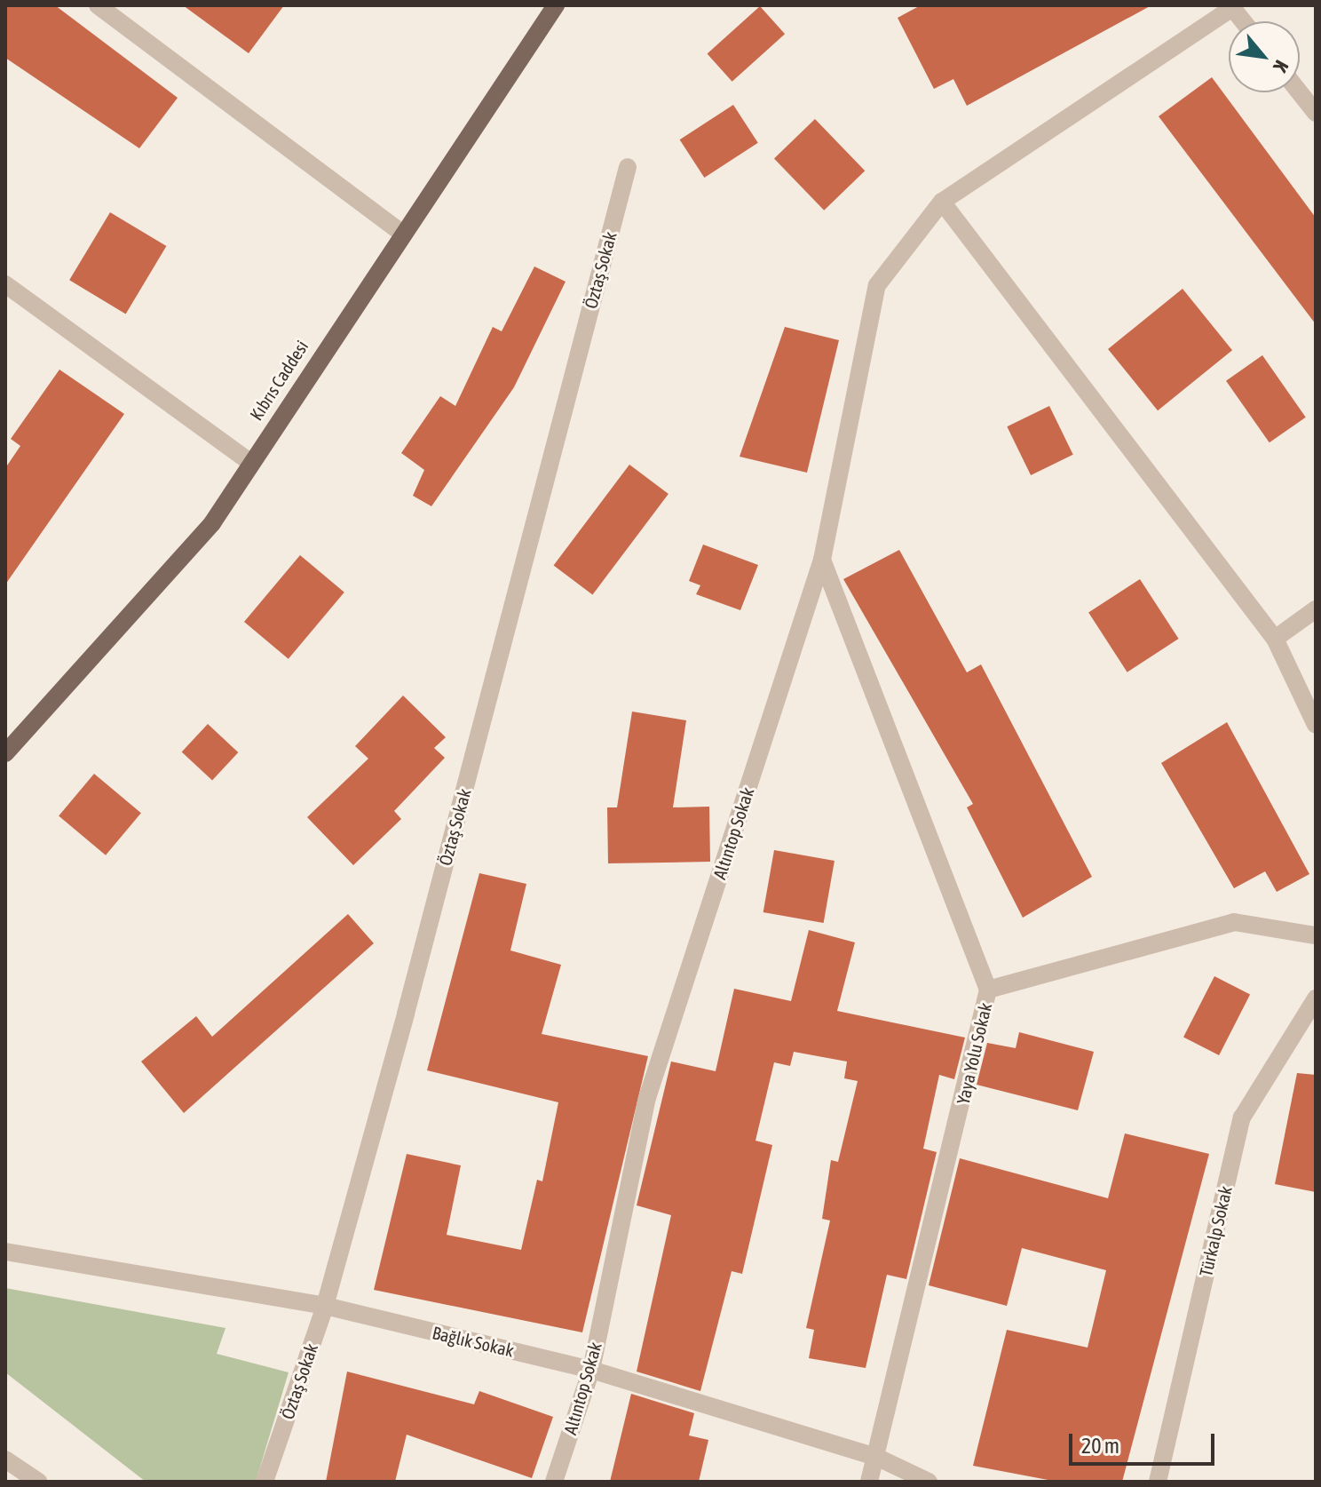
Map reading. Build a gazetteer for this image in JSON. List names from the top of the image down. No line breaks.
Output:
{"streets":{"main road":["Kıbrıs Caddesi"],"street":["Öztaş Sokak","Altıntop Sokak","Yaya Yolu Sokak","Türkalp Sokak","Bağlık Sokak"]},"crossings":[["Öztaş Sokak","Bağlık Sokak"],["Altıntop Sokak","Yaya Yolu Sokak"],["Altıntop Sokak","Bağlık Sokak"],["Yaya Yolu Sokak","Bağlık Sokak"]],"scale_bar":"20 m","north":"bottom right"}
